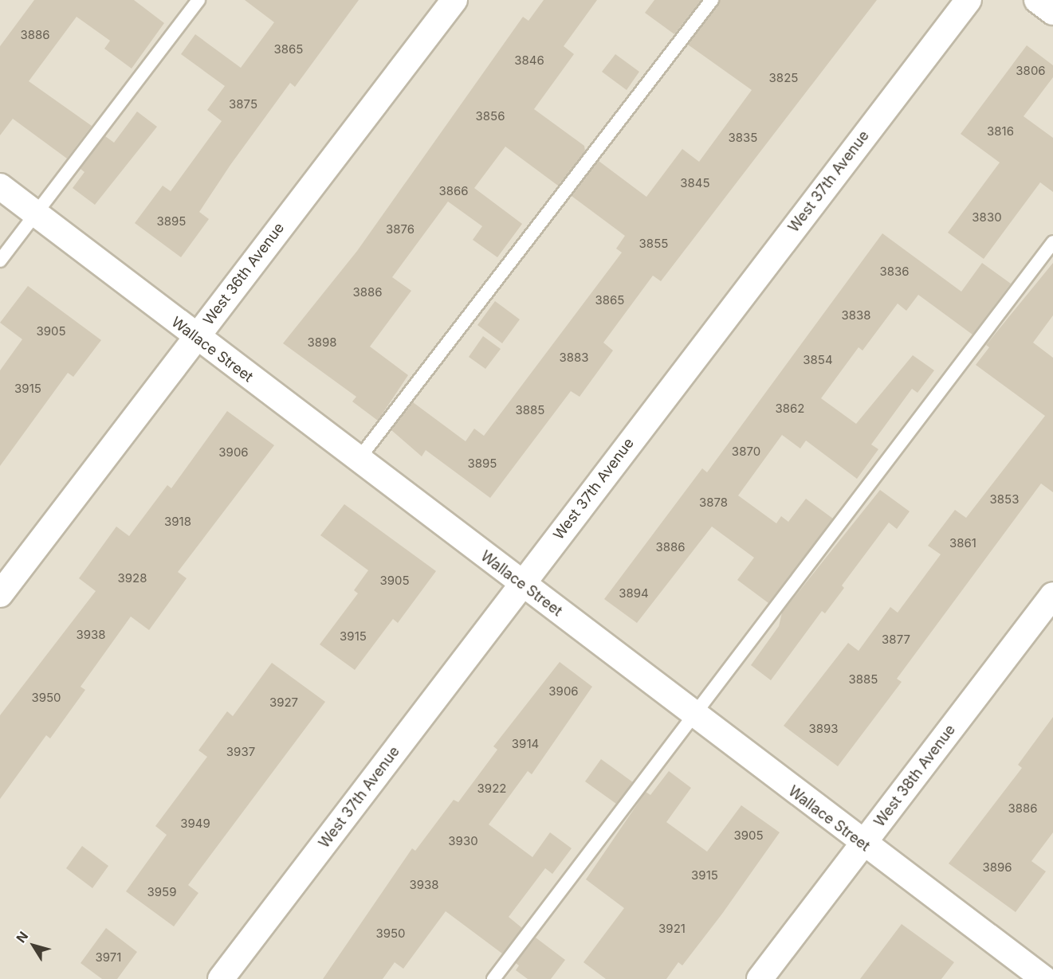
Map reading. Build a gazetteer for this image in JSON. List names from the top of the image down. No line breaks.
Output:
{"streets":{"street":["West 37th Avenue","West 36th Avenue","Wallace Street","West 38th Avenue"]},"crossings":[["West 37th Avenue","Wallace Street"],["West 36th Avenue","Wallace Street"],["Wallace Street","West 38th Avenue"]],"house_numbers":["3886","3865","3846","3806","3825","3875","3856","3816","3835","3845","3866","3830","3895","3876","3855","3836","3886","3865","3838","3905","3898","3883","3854","3915","3862","3885","3870","3906","3895","3853","3878","3918","3861","3886","3928","3905","3894","3938","3915","3877","3885","3906","3950","3927","3893","3914","3937","3922","3886","3949","3905","3930","3896","3915","3938","3959","3921","3950","3971"],"north":"top left"}
